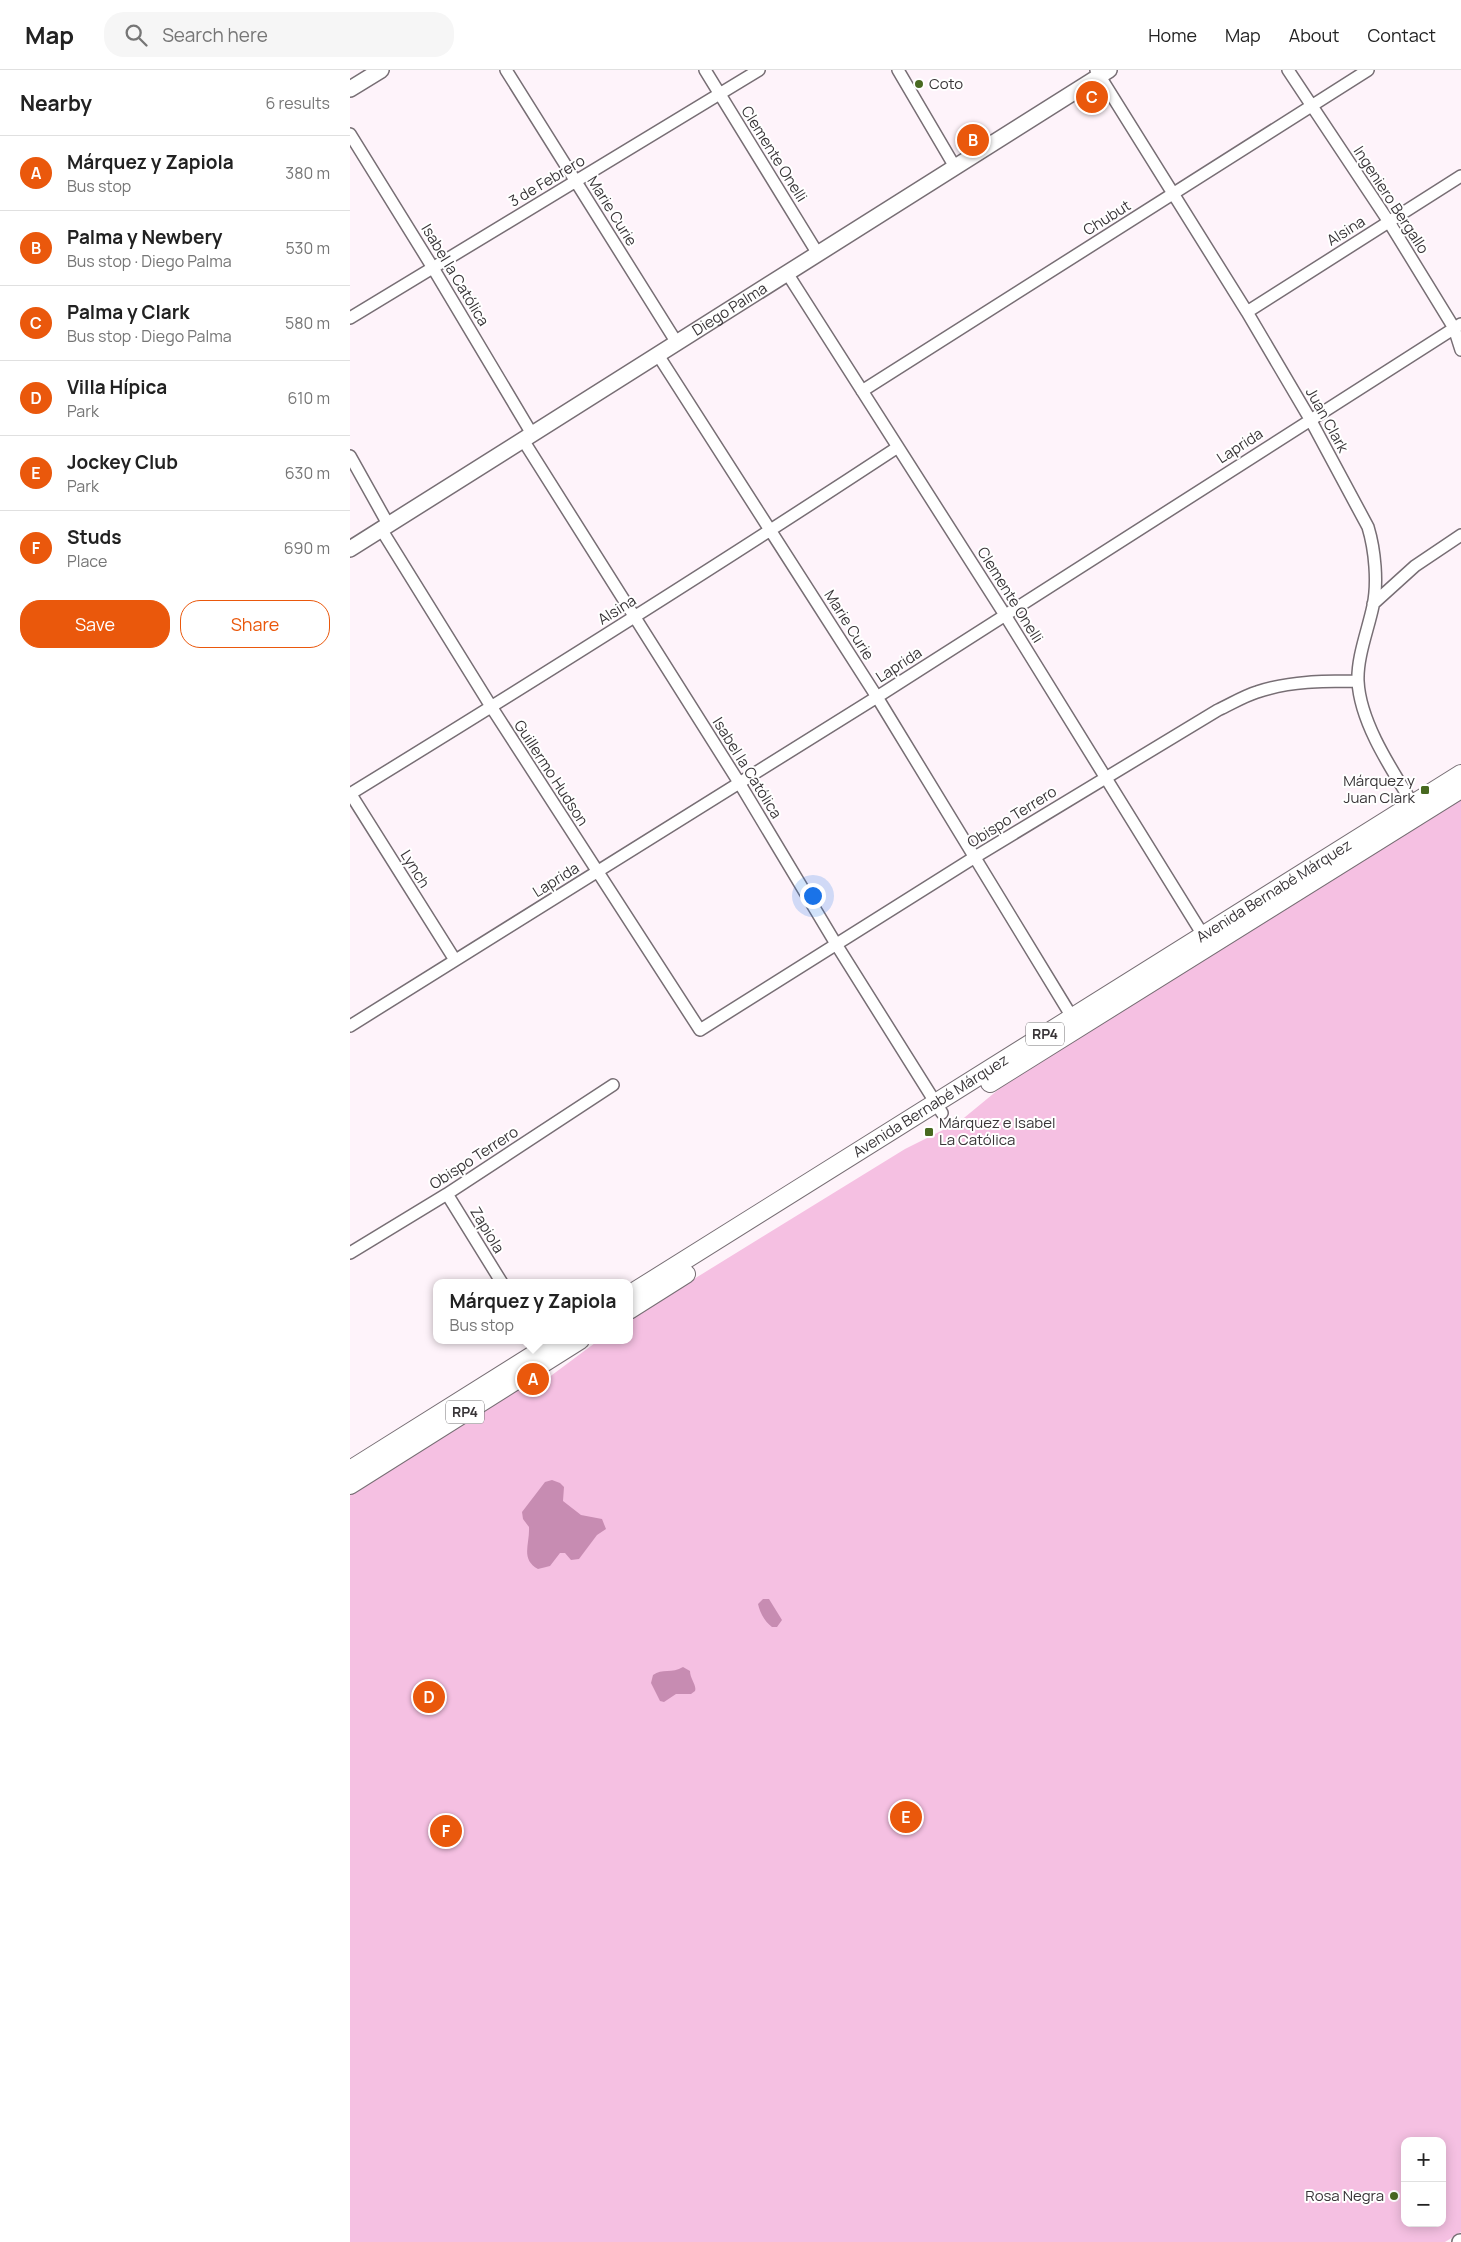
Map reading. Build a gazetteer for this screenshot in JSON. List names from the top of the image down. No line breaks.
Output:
{"streets":{"main road":["Diego Palma","Avenida Bernabé Márquez","RP4"],"street":["Clemente Onelli","3 de Febrero","Ingeniero Bergallo","Marie Curie","Chubut","Alsina","Isabel la Católica","Juan Clark","Laprida","Guillermo Hudson","Obispo Terrero","Lynch","Zapiola"]},"crossings":[["Clemente Onelli","3 de Febrero"],["Clemente Onelli","Chubut"],["Clemente Onelli","Alsina"],["Clemente Onelli","Diego Palma"],["Clemente Onelli","Laprida"],["Clemente Onelli","Obispo Terrero"],["Clemente Onelli","Avenida Bernabé Márquez"],["3 de Febrero","Marie Curie"],["3 de Febrero","Isabel la Católica"],["Ingeniero Bergallo","Chubut"],["Ingeniero Bergallo","Alsina"],["Ingeniero Bergallo","Laprida"],["Marie Curie","Alsina"],["Marie Curie","Diego Palma"],["Marie Curie","Laprida"],["Marie Curie","Obispo Terrero"],["Marie Curie","Avenida Bernabé Márquez"],["Chubut","Juan Clark"],["Alsina","Isabel la Católica"],["Alsina","Juan Clark"],["Alsina","Guillermo Hudson"],["Alsina","Lynch"],["Isabel la Católica","Diego Palma"],["Isabel la Católica","Laprida"],["Isabel la Católica","Obispo Terrero"],["Isabel la Católica","Avenida Bernabé Márquez"],["Diego Palma","Juan Clark"],["Diego Palma","Guillermo Hudson"],["Juan Clark","Laprida"],["Juan Clark","Obispo Terrero"],["Juan Clark","Avenida Bernabé Márquez"],["Laprida","Guillermo Hudson"],["Laprida","Lynch"],["Guillermo Hudson","Obispo Terrero"],["Obispo Terrero","Zapiola"]],"places":{"other":["Coto","Rosa Negra"],"transit":["Márquez y Juan Clark","Márquez e Isabel La Católica"]},"page":{"header":"Map","search":"Search here","nav":["Home","Map","About","Contact"],"heading":["Nearby","6 results"],"pins":["C","B","A","D","E","F"],"list":[{"mark":"A","name":"Márquez y Zapiola","note":"Bus stop","value":"380 m"},{"mark":"B","name":"Palma y Newbery","note":"Bus stop · Diego Palma","value":"530 m"},{"mark":"C","name":"Palma y Clark","note":"Bus stop · Diego Palma","value":"580 m"},{"mark":"D","name":"Villa Hípica","note":"Park","value":"610 m"},{"mark":"E","name":"Jockey Club","note":"Park","value":"630 m"},{"mark":"F","name":"Studs","note":"Place","value":"690 m"}],"buttons":["Save","Share"],"popup":["Márquez y Zapiola","Bus stop"],"map_buttons":["+","−"]}}
